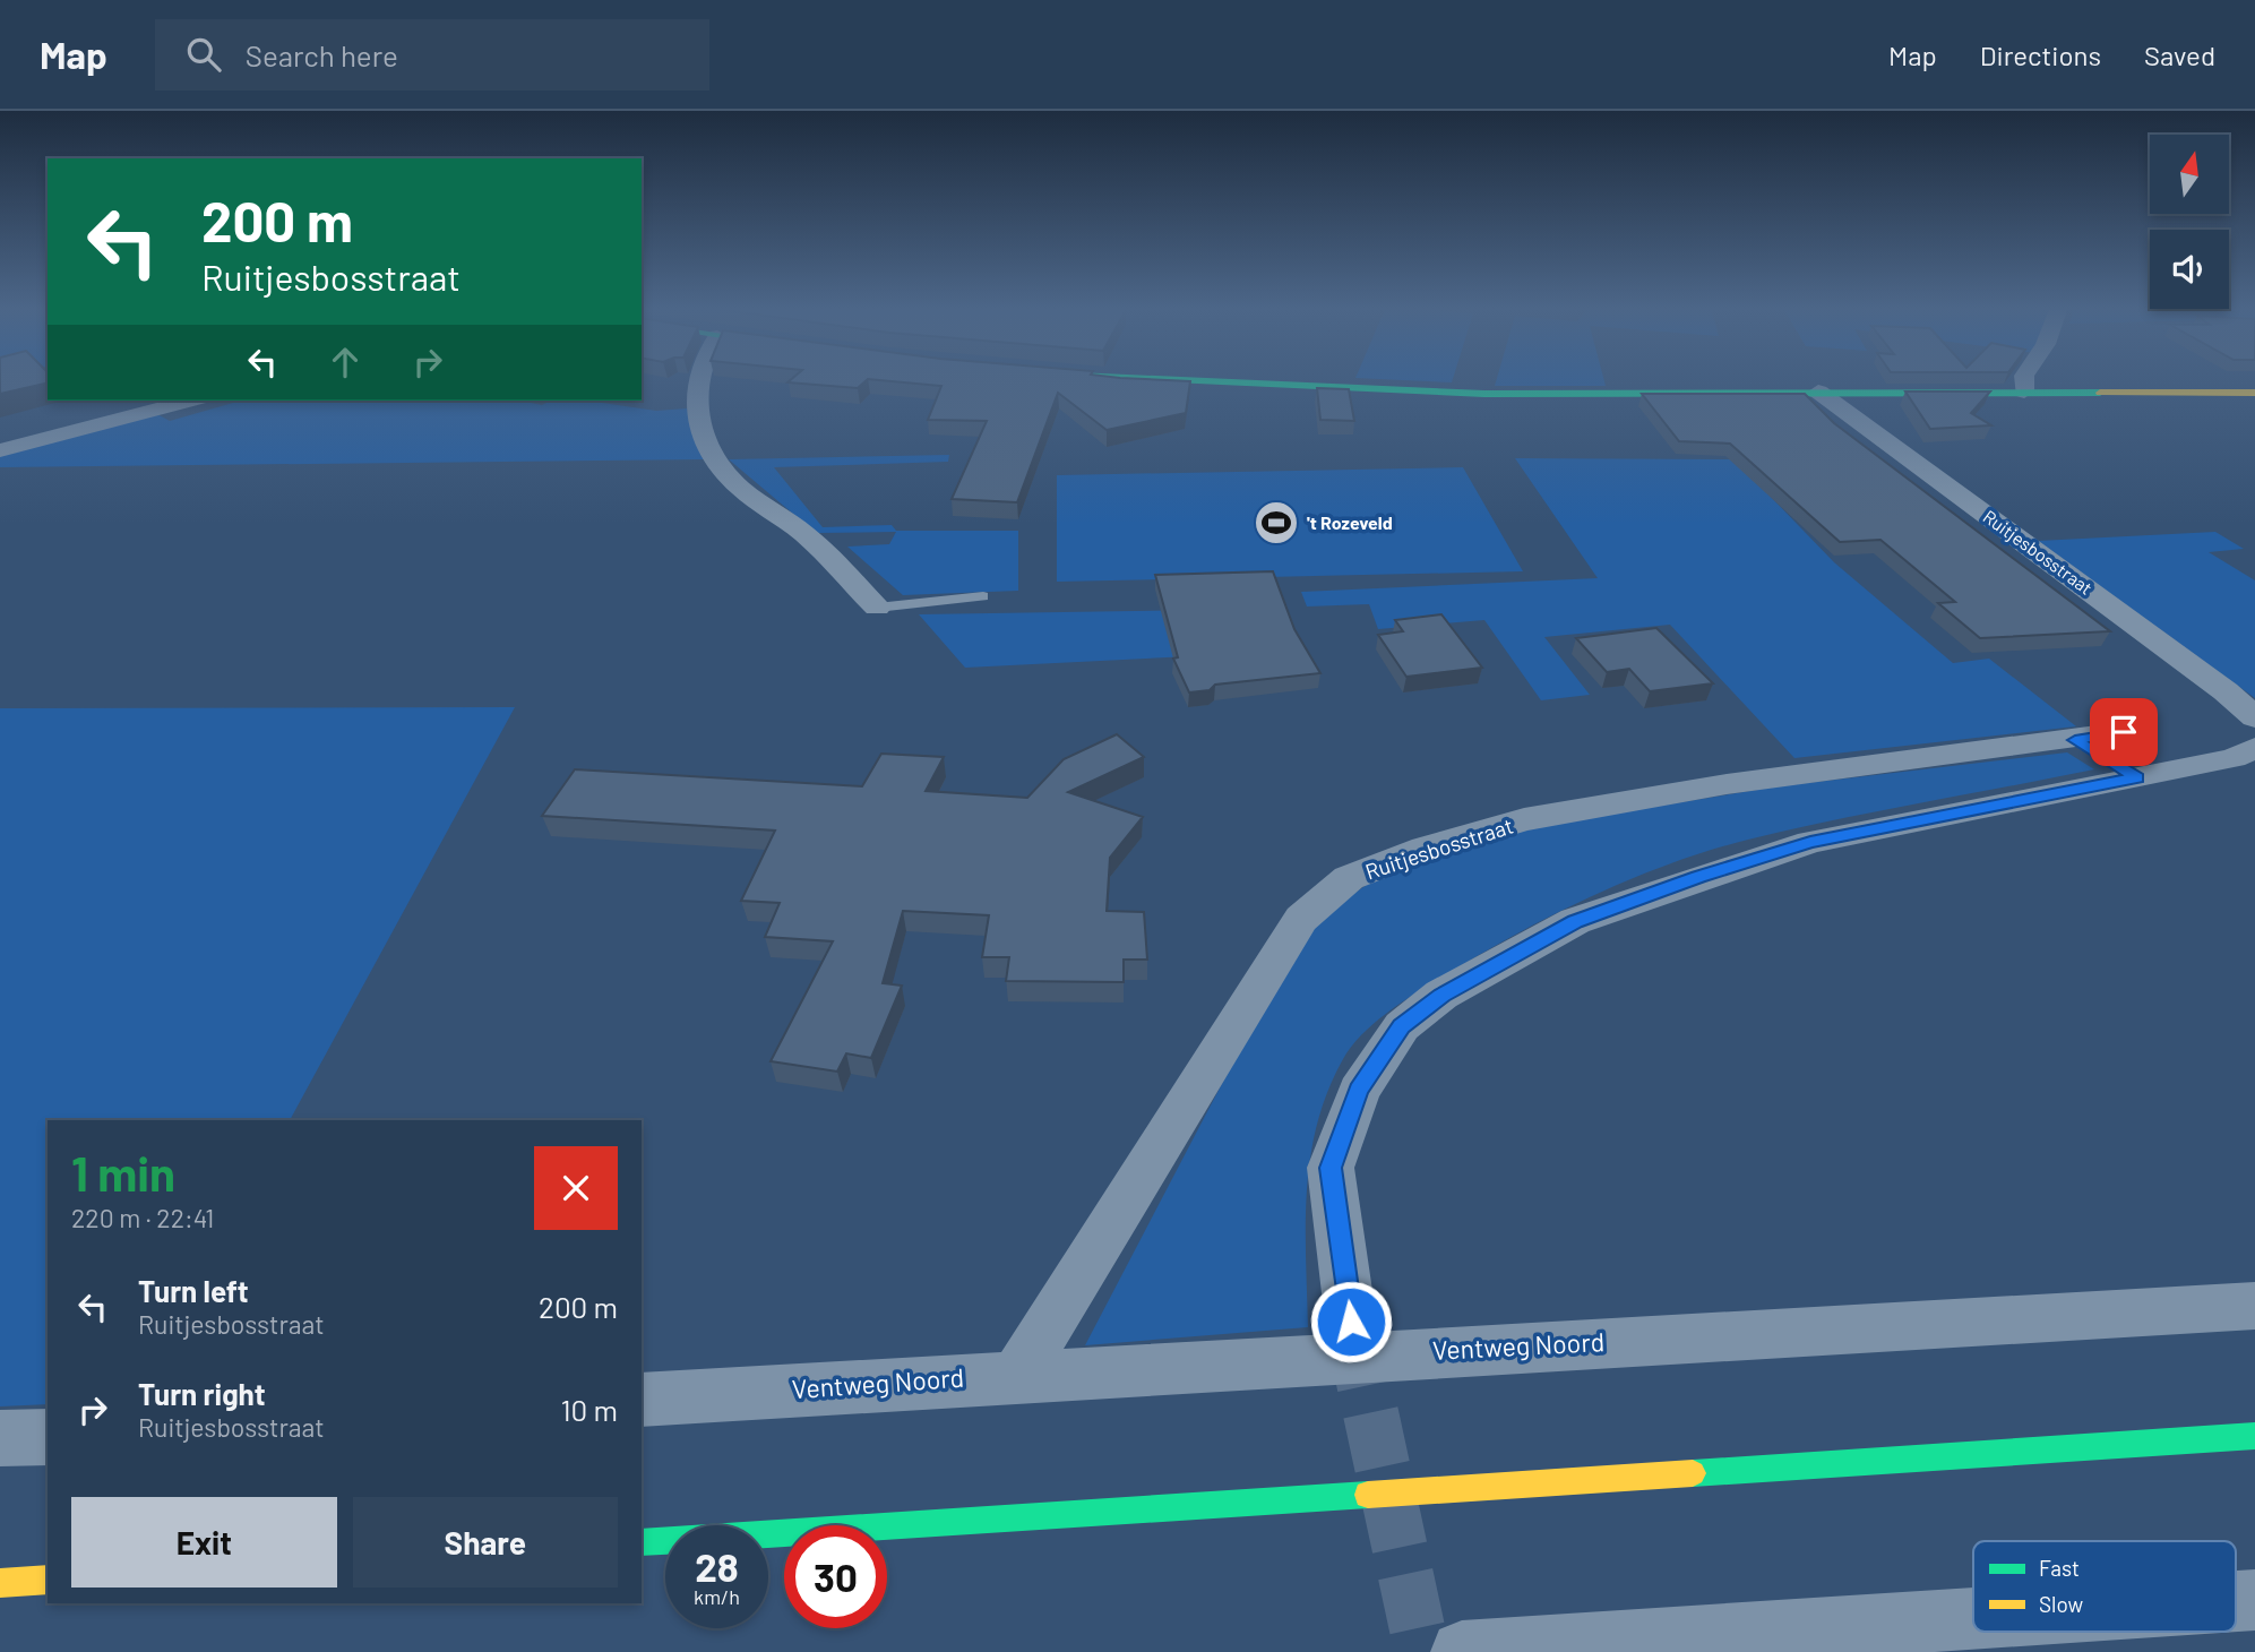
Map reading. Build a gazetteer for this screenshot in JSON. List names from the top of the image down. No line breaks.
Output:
{"streets":{"street":["Ruitjesbosstraat","Ventweg Noord"]},"crossings":[["Ruitjesbosstraat","Ventweg Noord"]],"places":{"sports":["'t Rozeveld"]},"legend":["Fast","Slow"],"north":"top","page":{"header":"Map","search":"Search here","nav":["Map","Directions","Saved"],"turn":["200 m","Ruitjesbosstraat"],"heading":["1 min","220 m · 22:41"],"list":[{"name":"Turn left","note":"Ruitjesbosstraat","value":"200 m"},{"name":"Turn right","note":"Ruitjesbosstraat","value":"10 m"}],"buttons":["Exit","Share"],"speed":"28 km/h","limit":"30"}}
